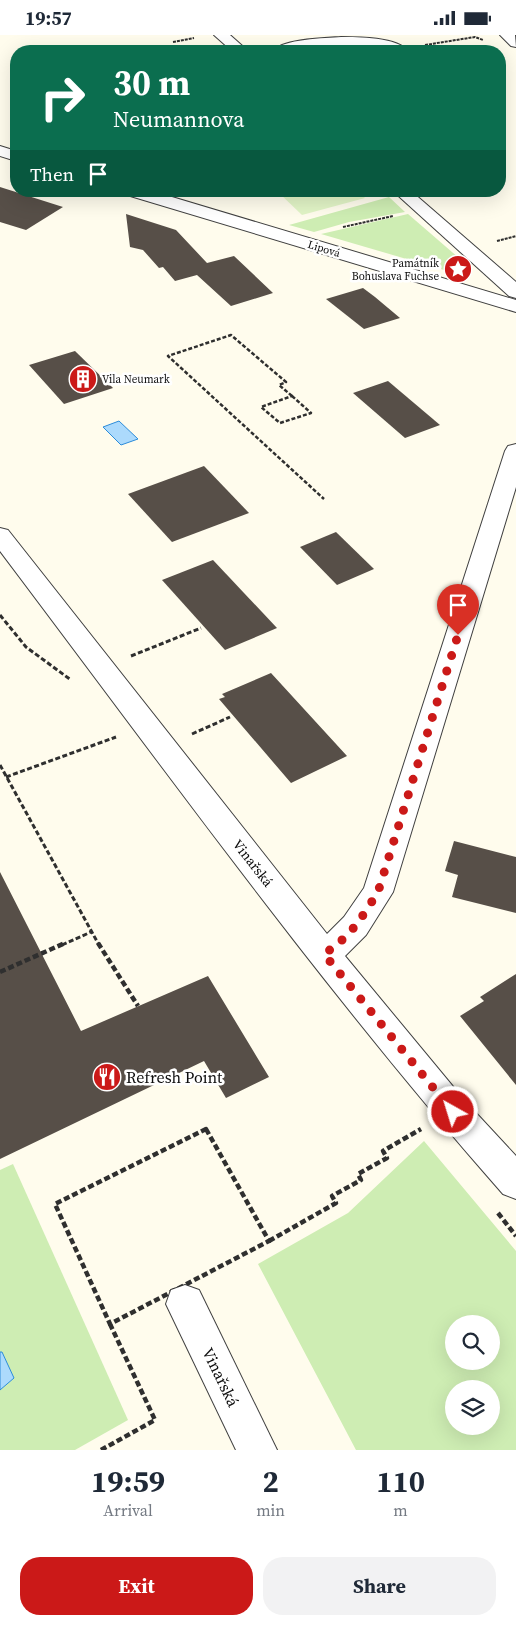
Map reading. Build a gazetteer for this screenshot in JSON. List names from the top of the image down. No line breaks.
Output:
{"streets":{"street":["Lipová","Vinařská"]},"places":{"place":["Památník Bohuslava Fuchse"],"building":["Vila Neumark"],"restaurant":["Refresh Point"]},"page":{"status":"19:57","turn":["30 m","Neumannova"],"then":"Then","eta":["19:59","Arrival","2","min","110","m"],"buttons":["Exit","Share"]}}
